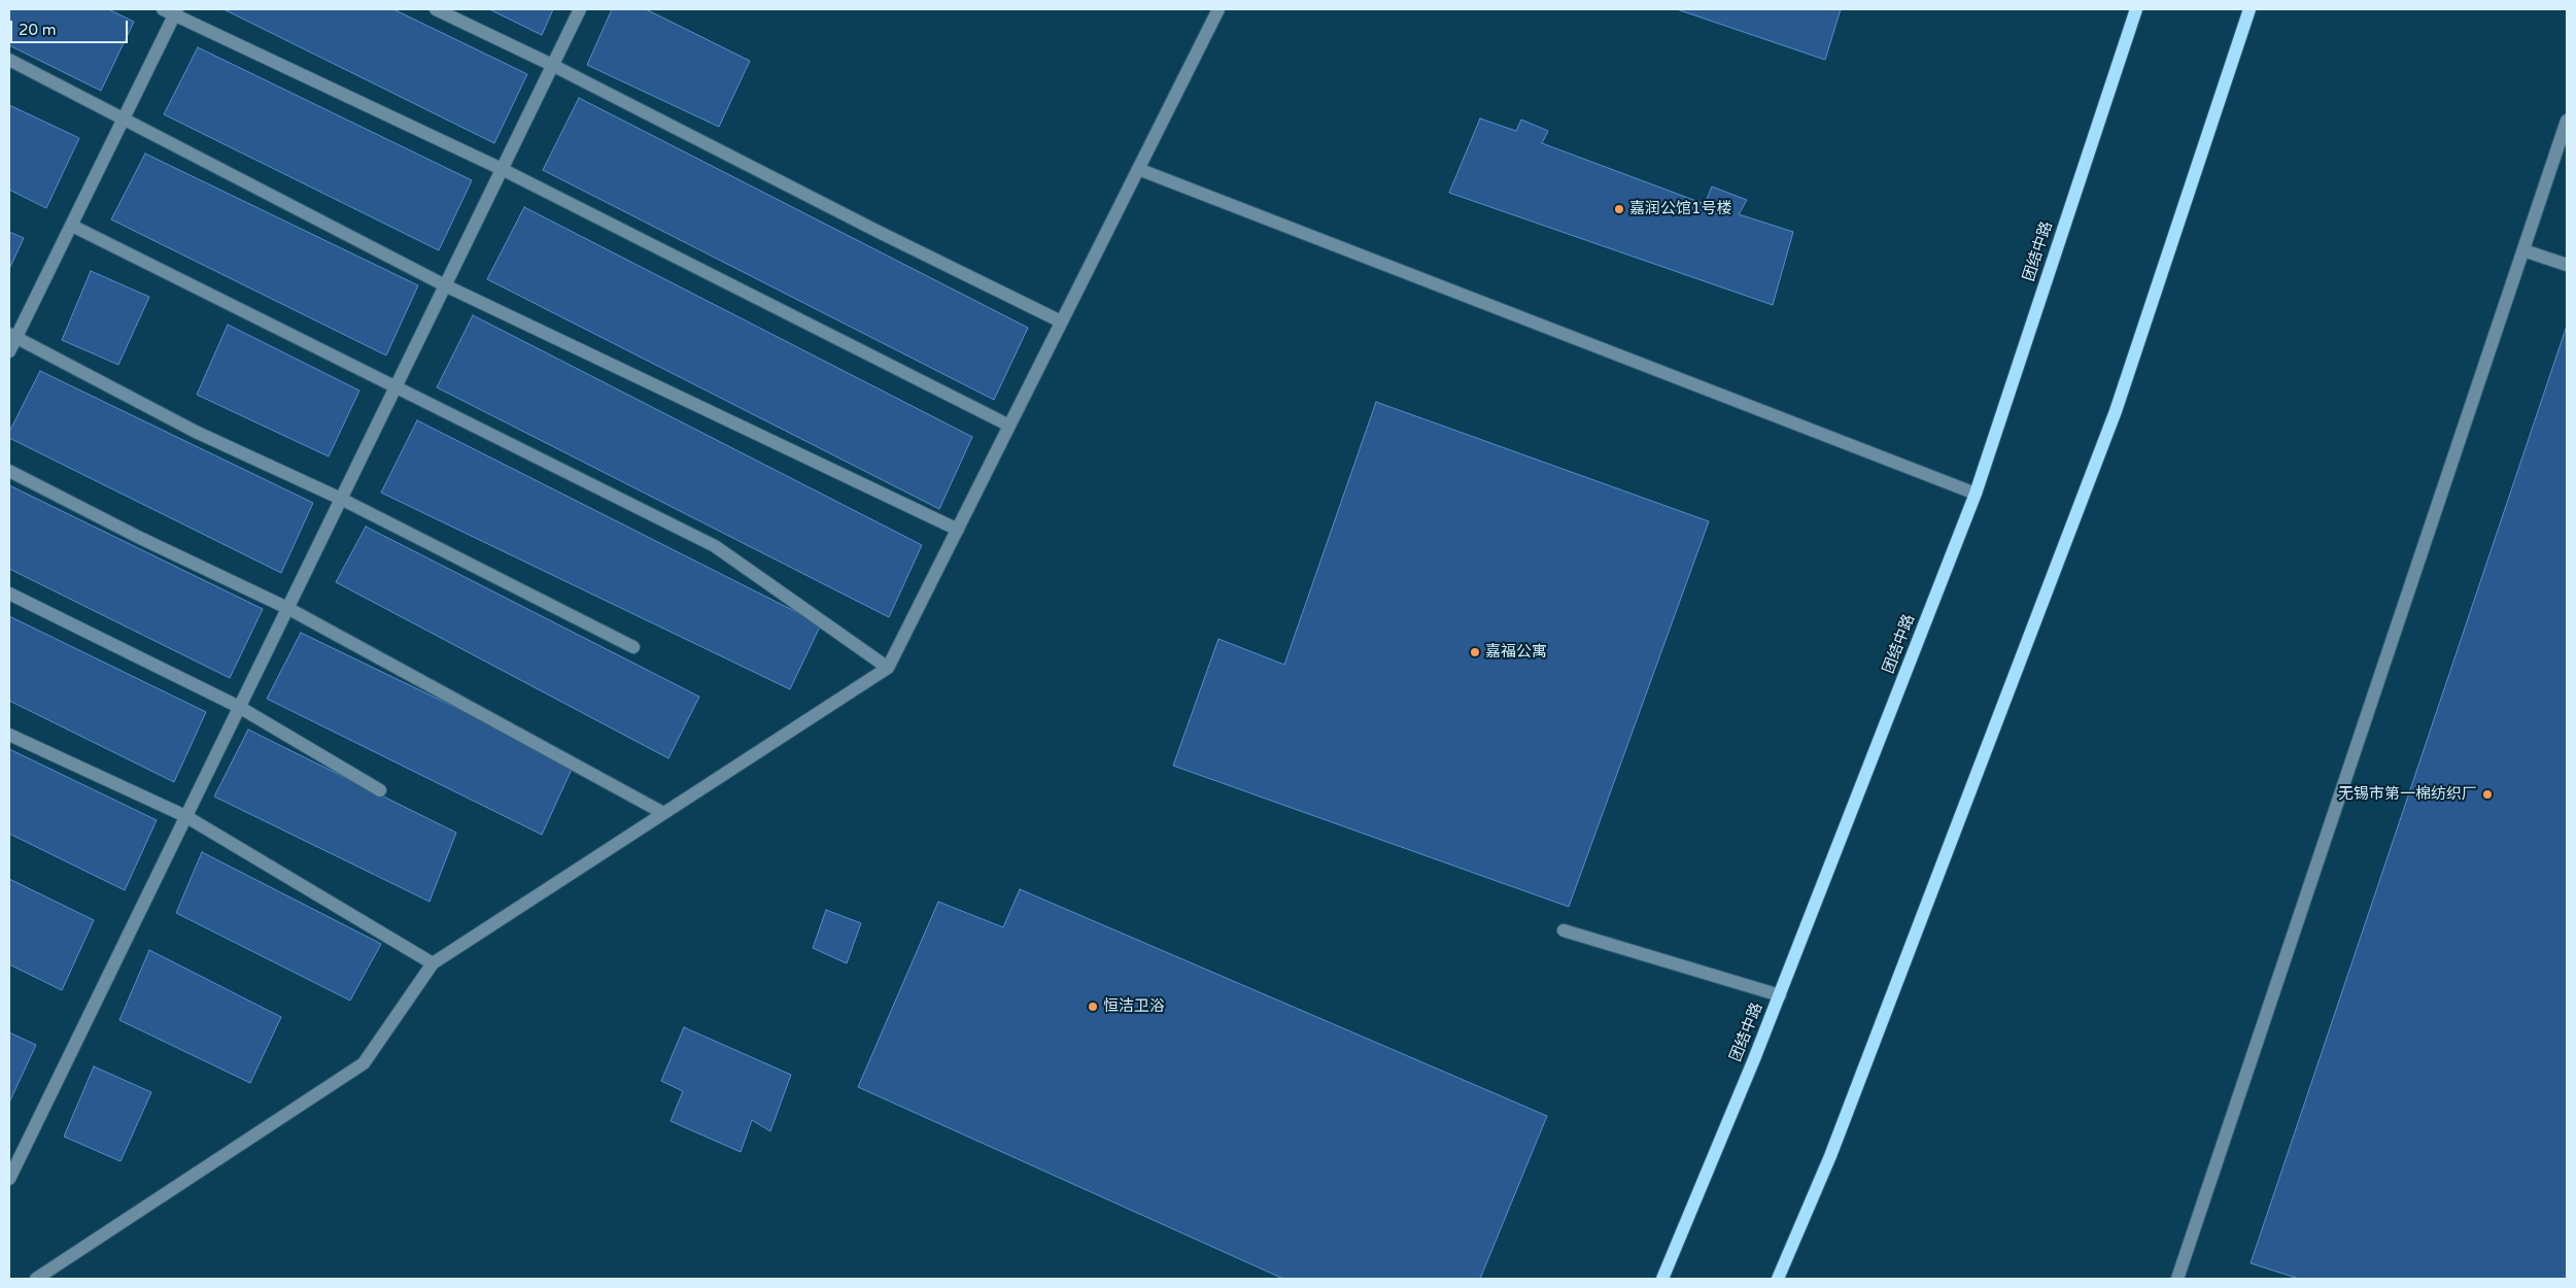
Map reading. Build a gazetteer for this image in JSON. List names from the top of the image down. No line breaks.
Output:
{"streets":{"main road":["团结中路"]},"places":["嘉润公馆1号楼","嘉福公寓","无锡市第一棉纺织厂","恒洁卫浴"],"scale_bar":"20 m"}
